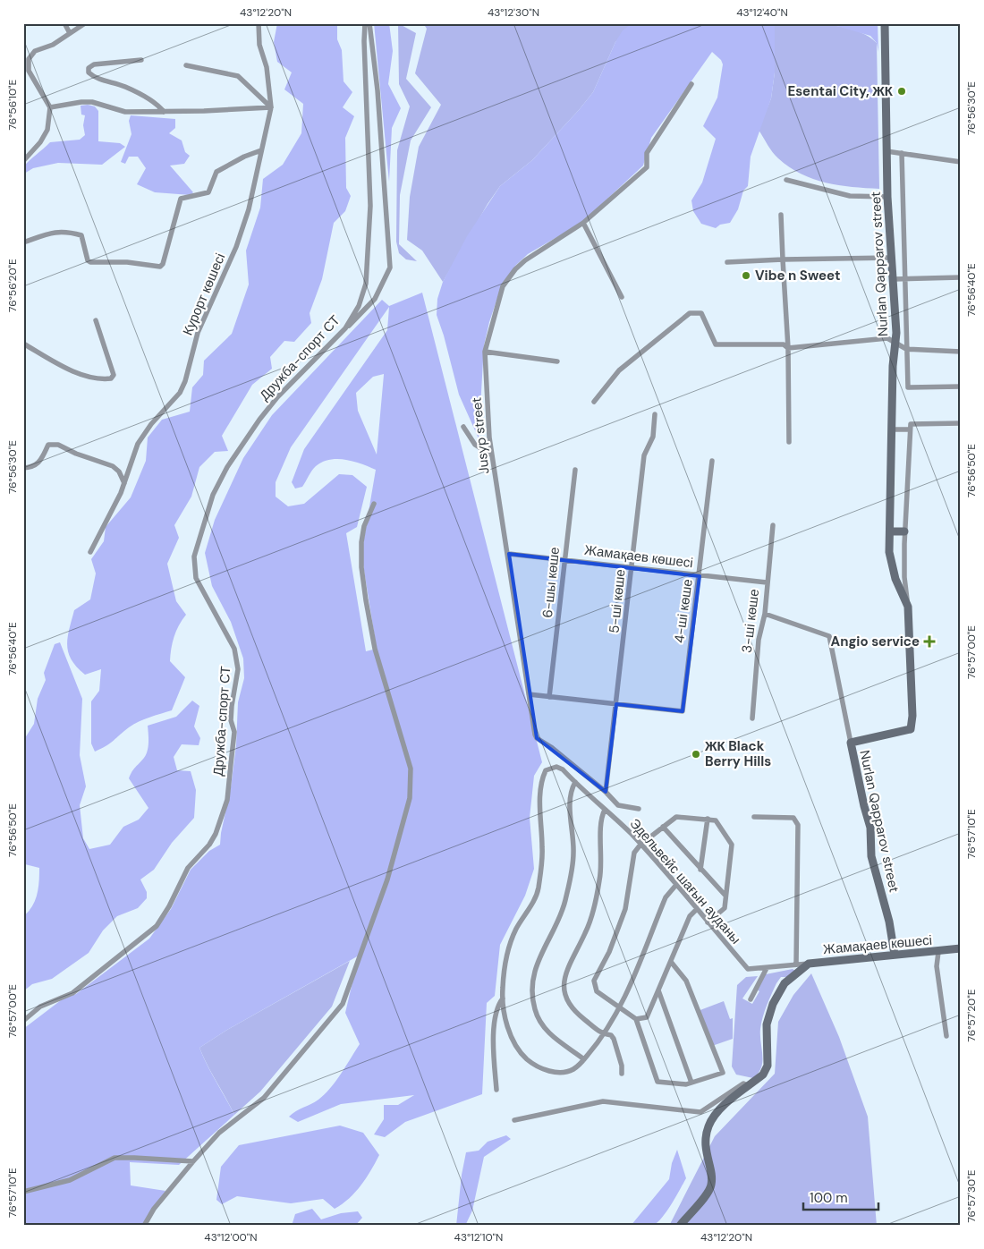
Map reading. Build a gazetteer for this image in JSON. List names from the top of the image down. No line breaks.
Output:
{"streets":{"street":["Nurlan Qapparov street","Курорт көшесі","Дружба-спорт СТ","Jusyp street","Жамақаев көшесі","6-шы көше","5-ші көше","4-ші көше","3-ші көше","Эдельвейс шағын ауданы"]},"crossings":[["Nurlan Qapparov street","Жамақаев көшесі"],["Jusyp street","Жамақаев көшесі"],["Jusyp street","5-ші көше"],["Жамақаев көшесі","6-шы көше"],["Жамақаев көшесі","5-ші көше"],["Жамақаев көшесі","4-ші көше"],["Жамақаев көшесі","3-ші көше"],["Жамақаев көшесі","Эдельвейс шағын ауданы"],["5-ші көше","4-ші көше"]],"places":{"other":["Esentai City, ЖК","Vibe n Sweet","ЖК Black Berry Hills"],"health":["Angio service"]},"scale_bar":"100 m","coordinates":["43°12'20\"N","43°12'30\"N","43°12'40\"N","76°56'10\"E","76°56'30\"E","76°56'20\"E","76°56'40\"E","76°56'50\"E","76°57'00\"E","76°57'10\"E","76°57'20\"E","76°57'30\"E","43°12'00\"N","43°12'10\"N"]}
